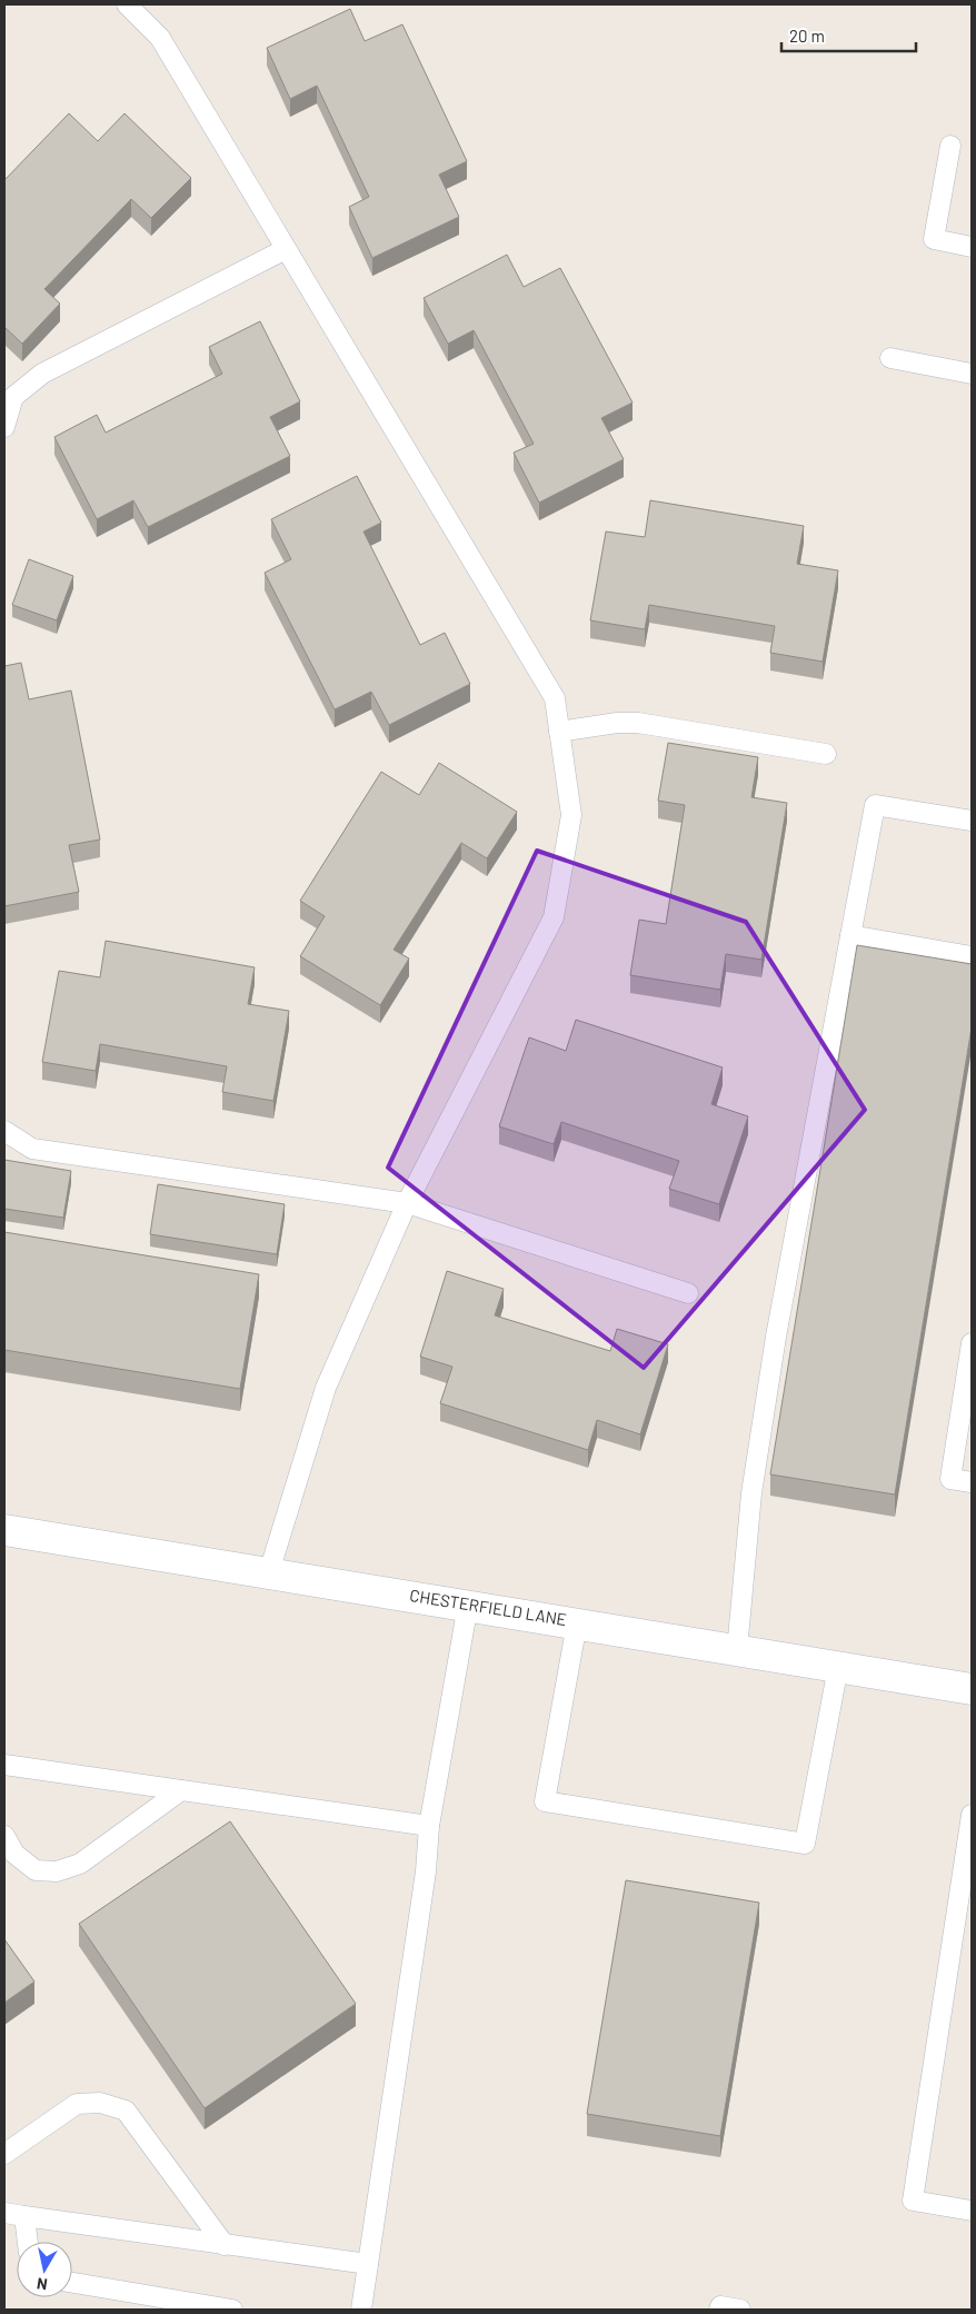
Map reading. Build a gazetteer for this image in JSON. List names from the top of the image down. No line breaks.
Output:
{"streets":{"street":["CHESTERFIELD LANE"]},"scale_bar":"20 m","north":"bottom"}
